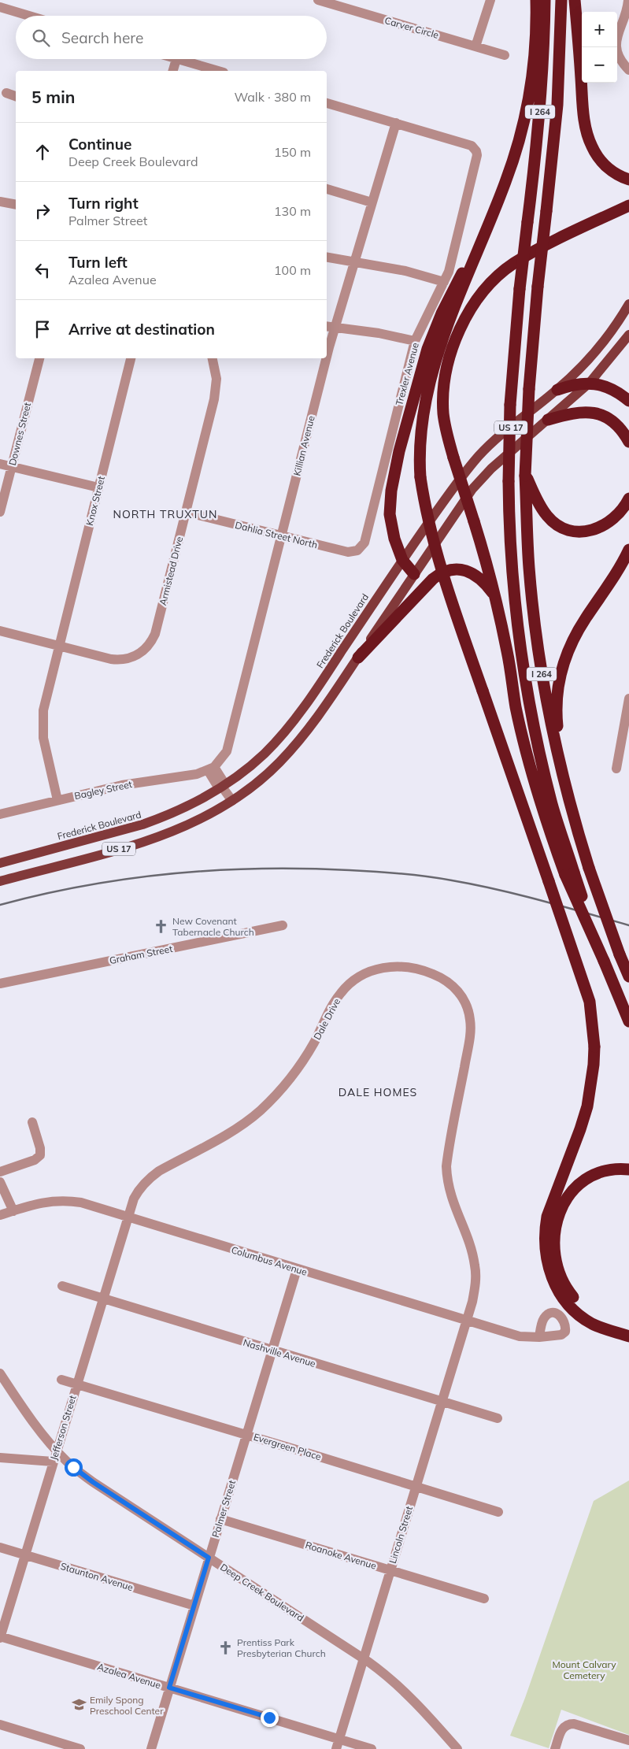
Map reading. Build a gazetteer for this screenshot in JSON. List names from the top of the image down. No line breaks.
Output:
{"streets":{"highway":["I 264"],"main road":["US 17","Frederick Boulevard"],"street":["Carver Circle","Trexler Avenue","Downes Street","Killian Avenue","Knox Street","Dahlia Street North","Armistead Drive","Bagley Street","Graham Street","Dale Drive","Columbus Avenue","Nashville Avenue","Jefferson Street","Evergreen Place","Palmer Street","Lincoln Street","Roanoke Avenue","Staunton Avenue","Deep Creek Boulevard","Azalea Avenue"]},"crossings":[["Trexler Avenue","Killian Avenue"],["Trexler Avenue","Dahlia Street North"],["Killian Avenue","Dahlia Street North"],["Killian Avenue","Bagley Street"],["Knox Street","Armistead Drive"],["Dahlia Street North","Armistead Drive"],["Dale Drive","Columbus Avenue"],["Dale Drive","Jefferson Street"],["Dale Drive","Lincoln Street"],["Columbus Avenue","Jefferson Street"],["Columbus Avenue","Palmer Street"],["Columbus Avenue","Lincoln Street"],["Nashville Avenue","Jefferson Street"],["Nashville Avenue","Palmer Street"],["Nashville Avenue","Lincoln Street"],["Jefferson Street","Evergreen Place"],["Jefferson Street","Staunton Avenue"],["Jefferson Street","Deep Creek Boulevard"],["Jefferson Street","Azalea Avenue"],["Evergreen Place","Palmer Street"],["Evergreen Place","Lincoln Street"],["Palmer Street","Roanoke Avenue"],["Palmer Street","Staunton Avenue"],["Palmer Street","Deep Creek Boulevard"],["Palmer Street","Azalea Avenue"],["Lincoln Street","Roanoke Avenue"],["Lincoln Street","Deep Creek Boulevard"],["Lincoln Street","Azalea Avenue"]],"districts":["NORTH TRUXTUN","DALE HOMES"],"parks":["Mount Calvary Cemetery"],"places":{"church":["New Covenant Tabernacle Church","Prentiss Park Presbyterian Church"],"school or university":["Emily Spong Preschool Center"]},"page":{"map_buttons":["+","−"],"search":"Search here","heading":["5 min","Walk · 380 m"],"list":[["Continue","Deep Creek Boulevard","150 m"],["Turn right","Palmer Street","130 m"],["Turn left","Azalea Avenue","100 m"],"Arrive at destination"]}}
